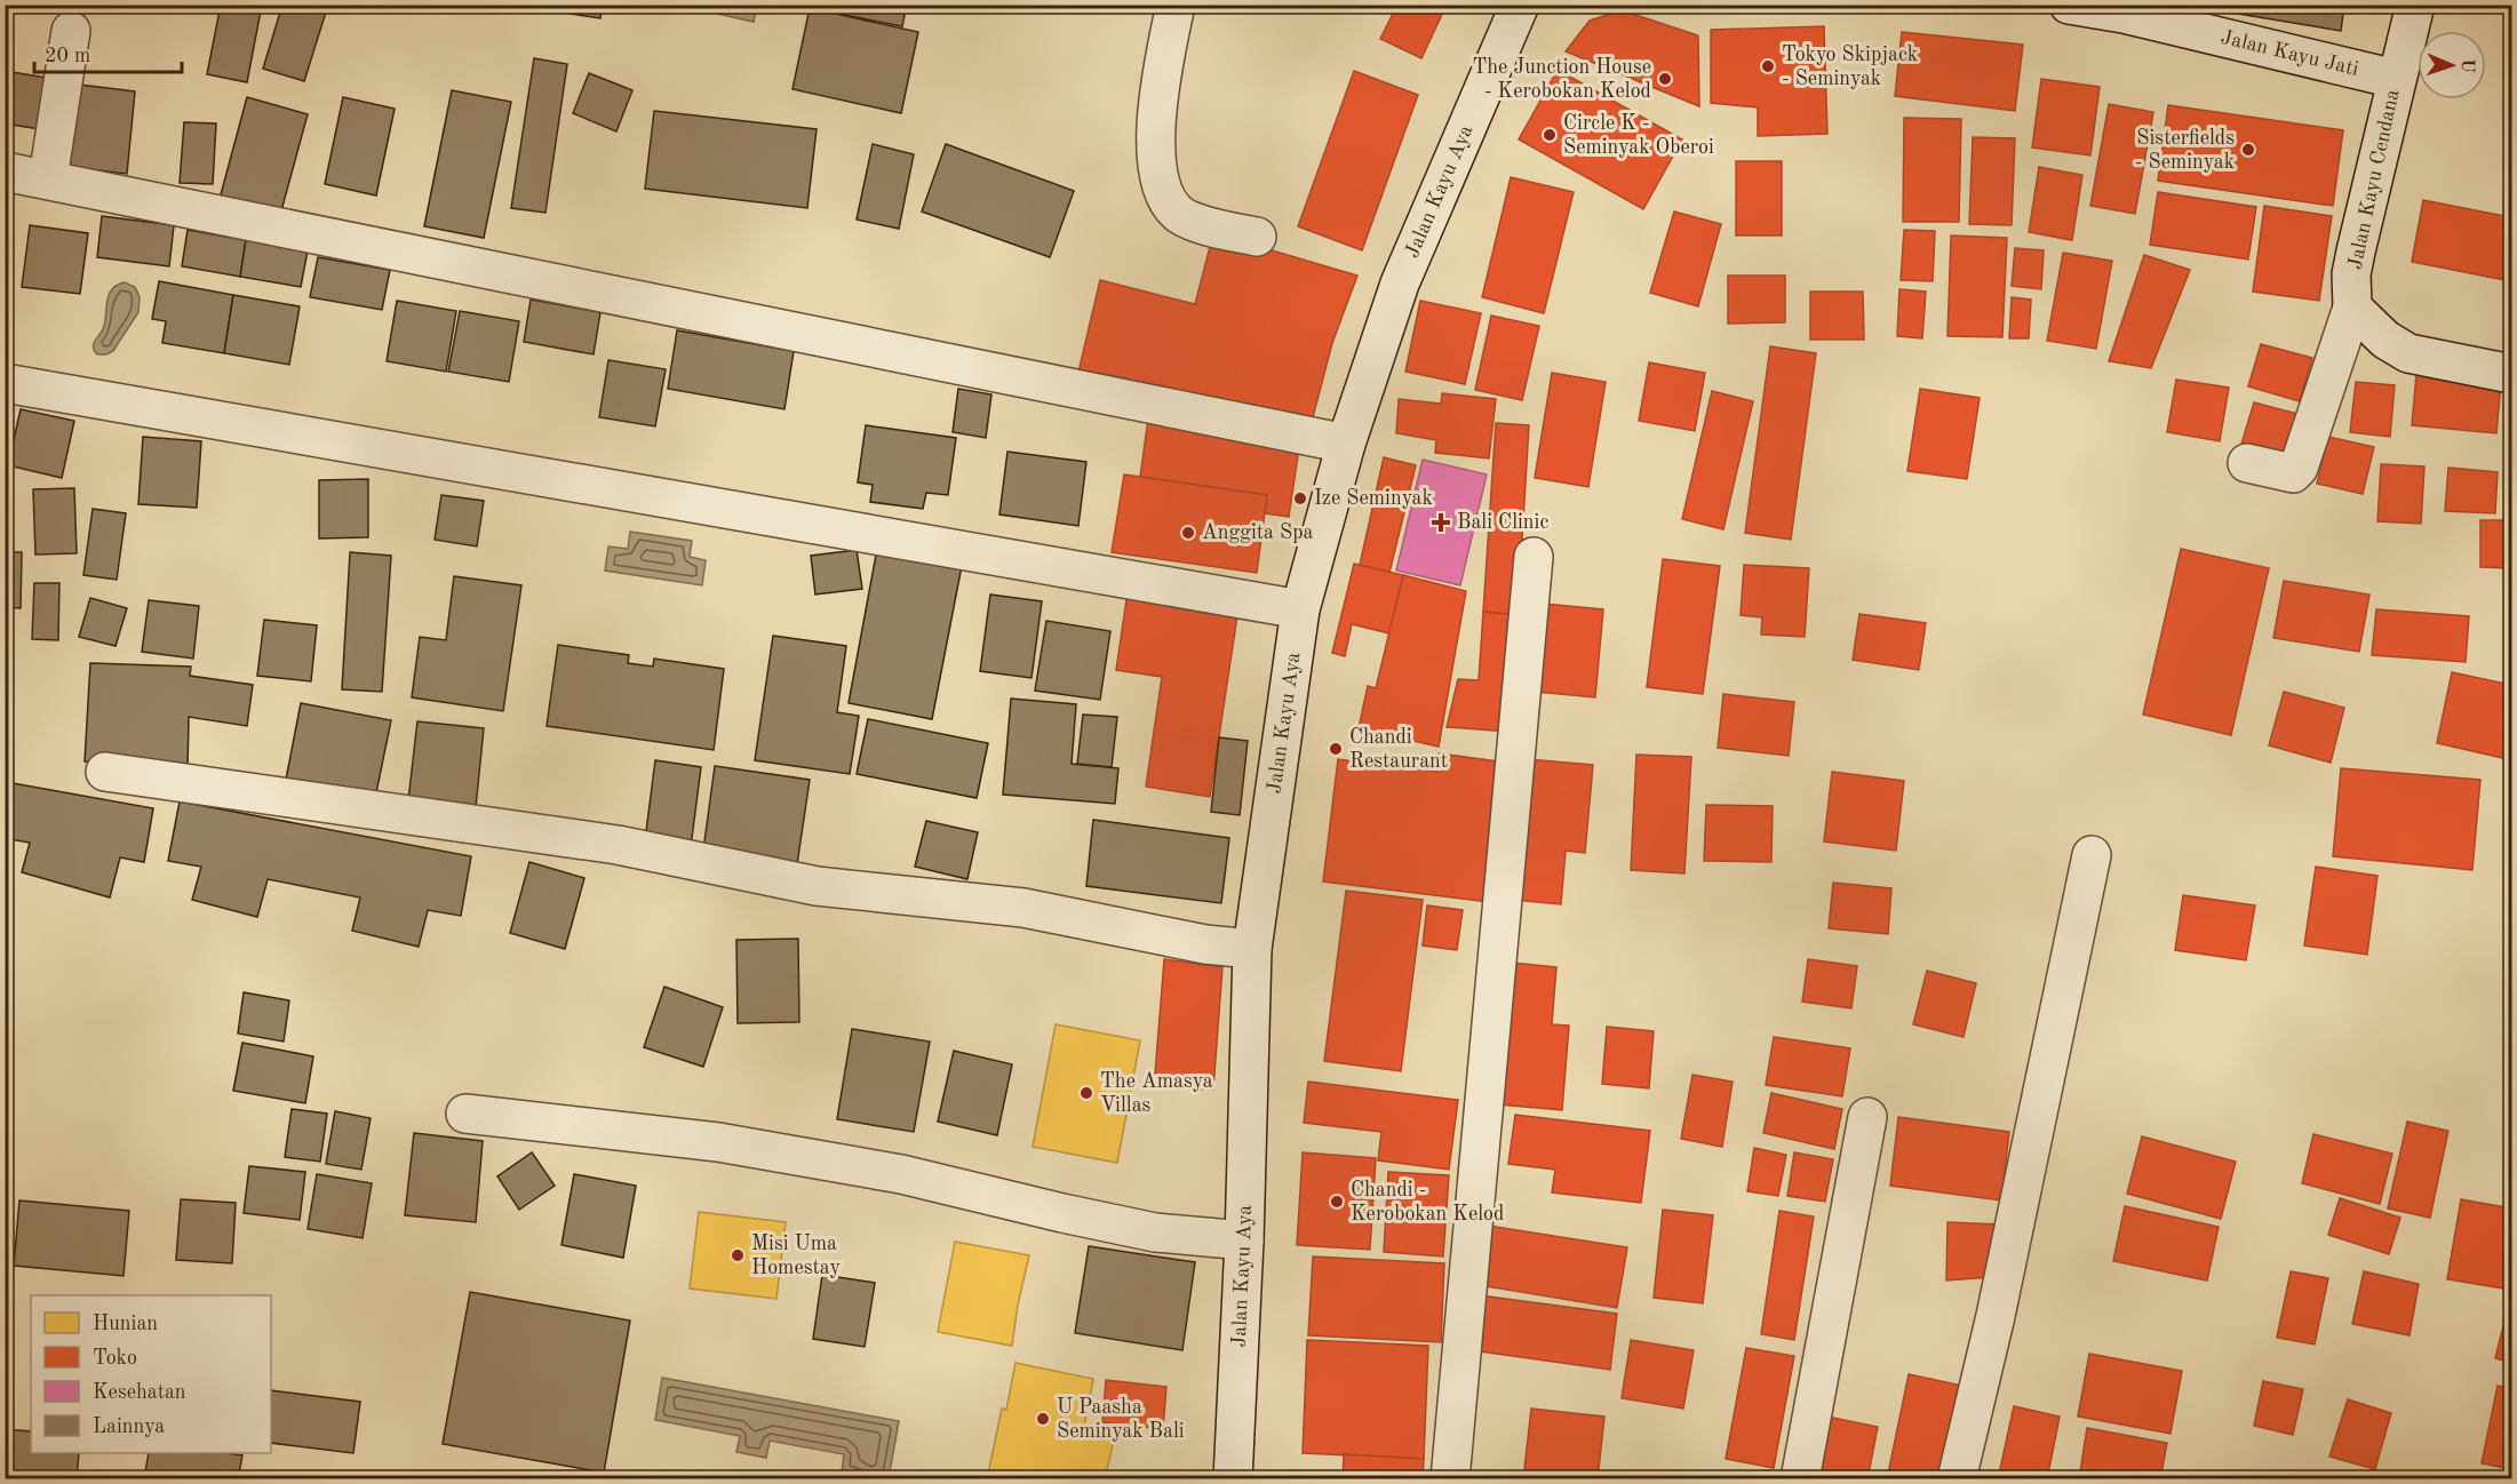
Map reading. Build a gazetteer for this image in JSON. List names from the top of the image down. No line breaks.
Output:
{"streets":{"street":["Jalan Kayu Jati","Jalan Kayu Cendana","Jalan Kayu Aya"]},"crossings":[["Jalan Kayu Jati","Jalan Kayu Cendana"]],"places":{"other":["Tokyo Skipjack - Seminyak","The Junction House - Kerobokan Kelod","Circle K - Seminyak Oberoi","Sisterfields - Seminyak","Ize Seminyak","Anggita Spa","Chandi Restaurant","The Amasya Villas","Chandi - Kerobokan Kelod","Misi Uma Homestay","U Paasha Seminyak Bali"],"health":["Bali Clinic"]},"legend":["Hunian","Toko","Kesehatan","Lainnya"],"scale_bar":"20 m","north":"right"}
